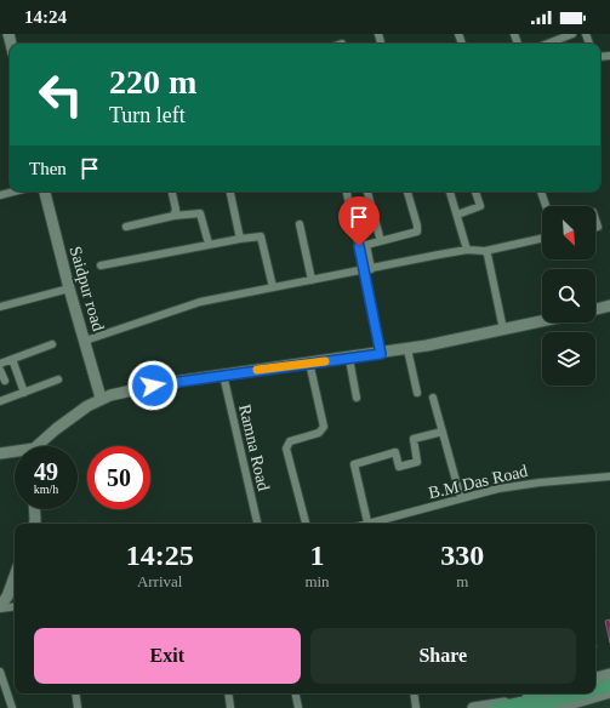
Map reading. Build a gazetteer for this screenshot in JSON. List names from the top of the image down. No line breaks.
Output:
{"streets":{"main road":["Saidpur road"],"street":["Ramna Road","B.M Das Road"]},"north":"bottom right","page":{"status":"14:24","turn":["220 m","Turn left"],"then":"Then","speed":"49 km/h","limit":"50","eta":["14:25","Arrival","1","min","330","m"],"buttons":["Exit","Share"]}}
